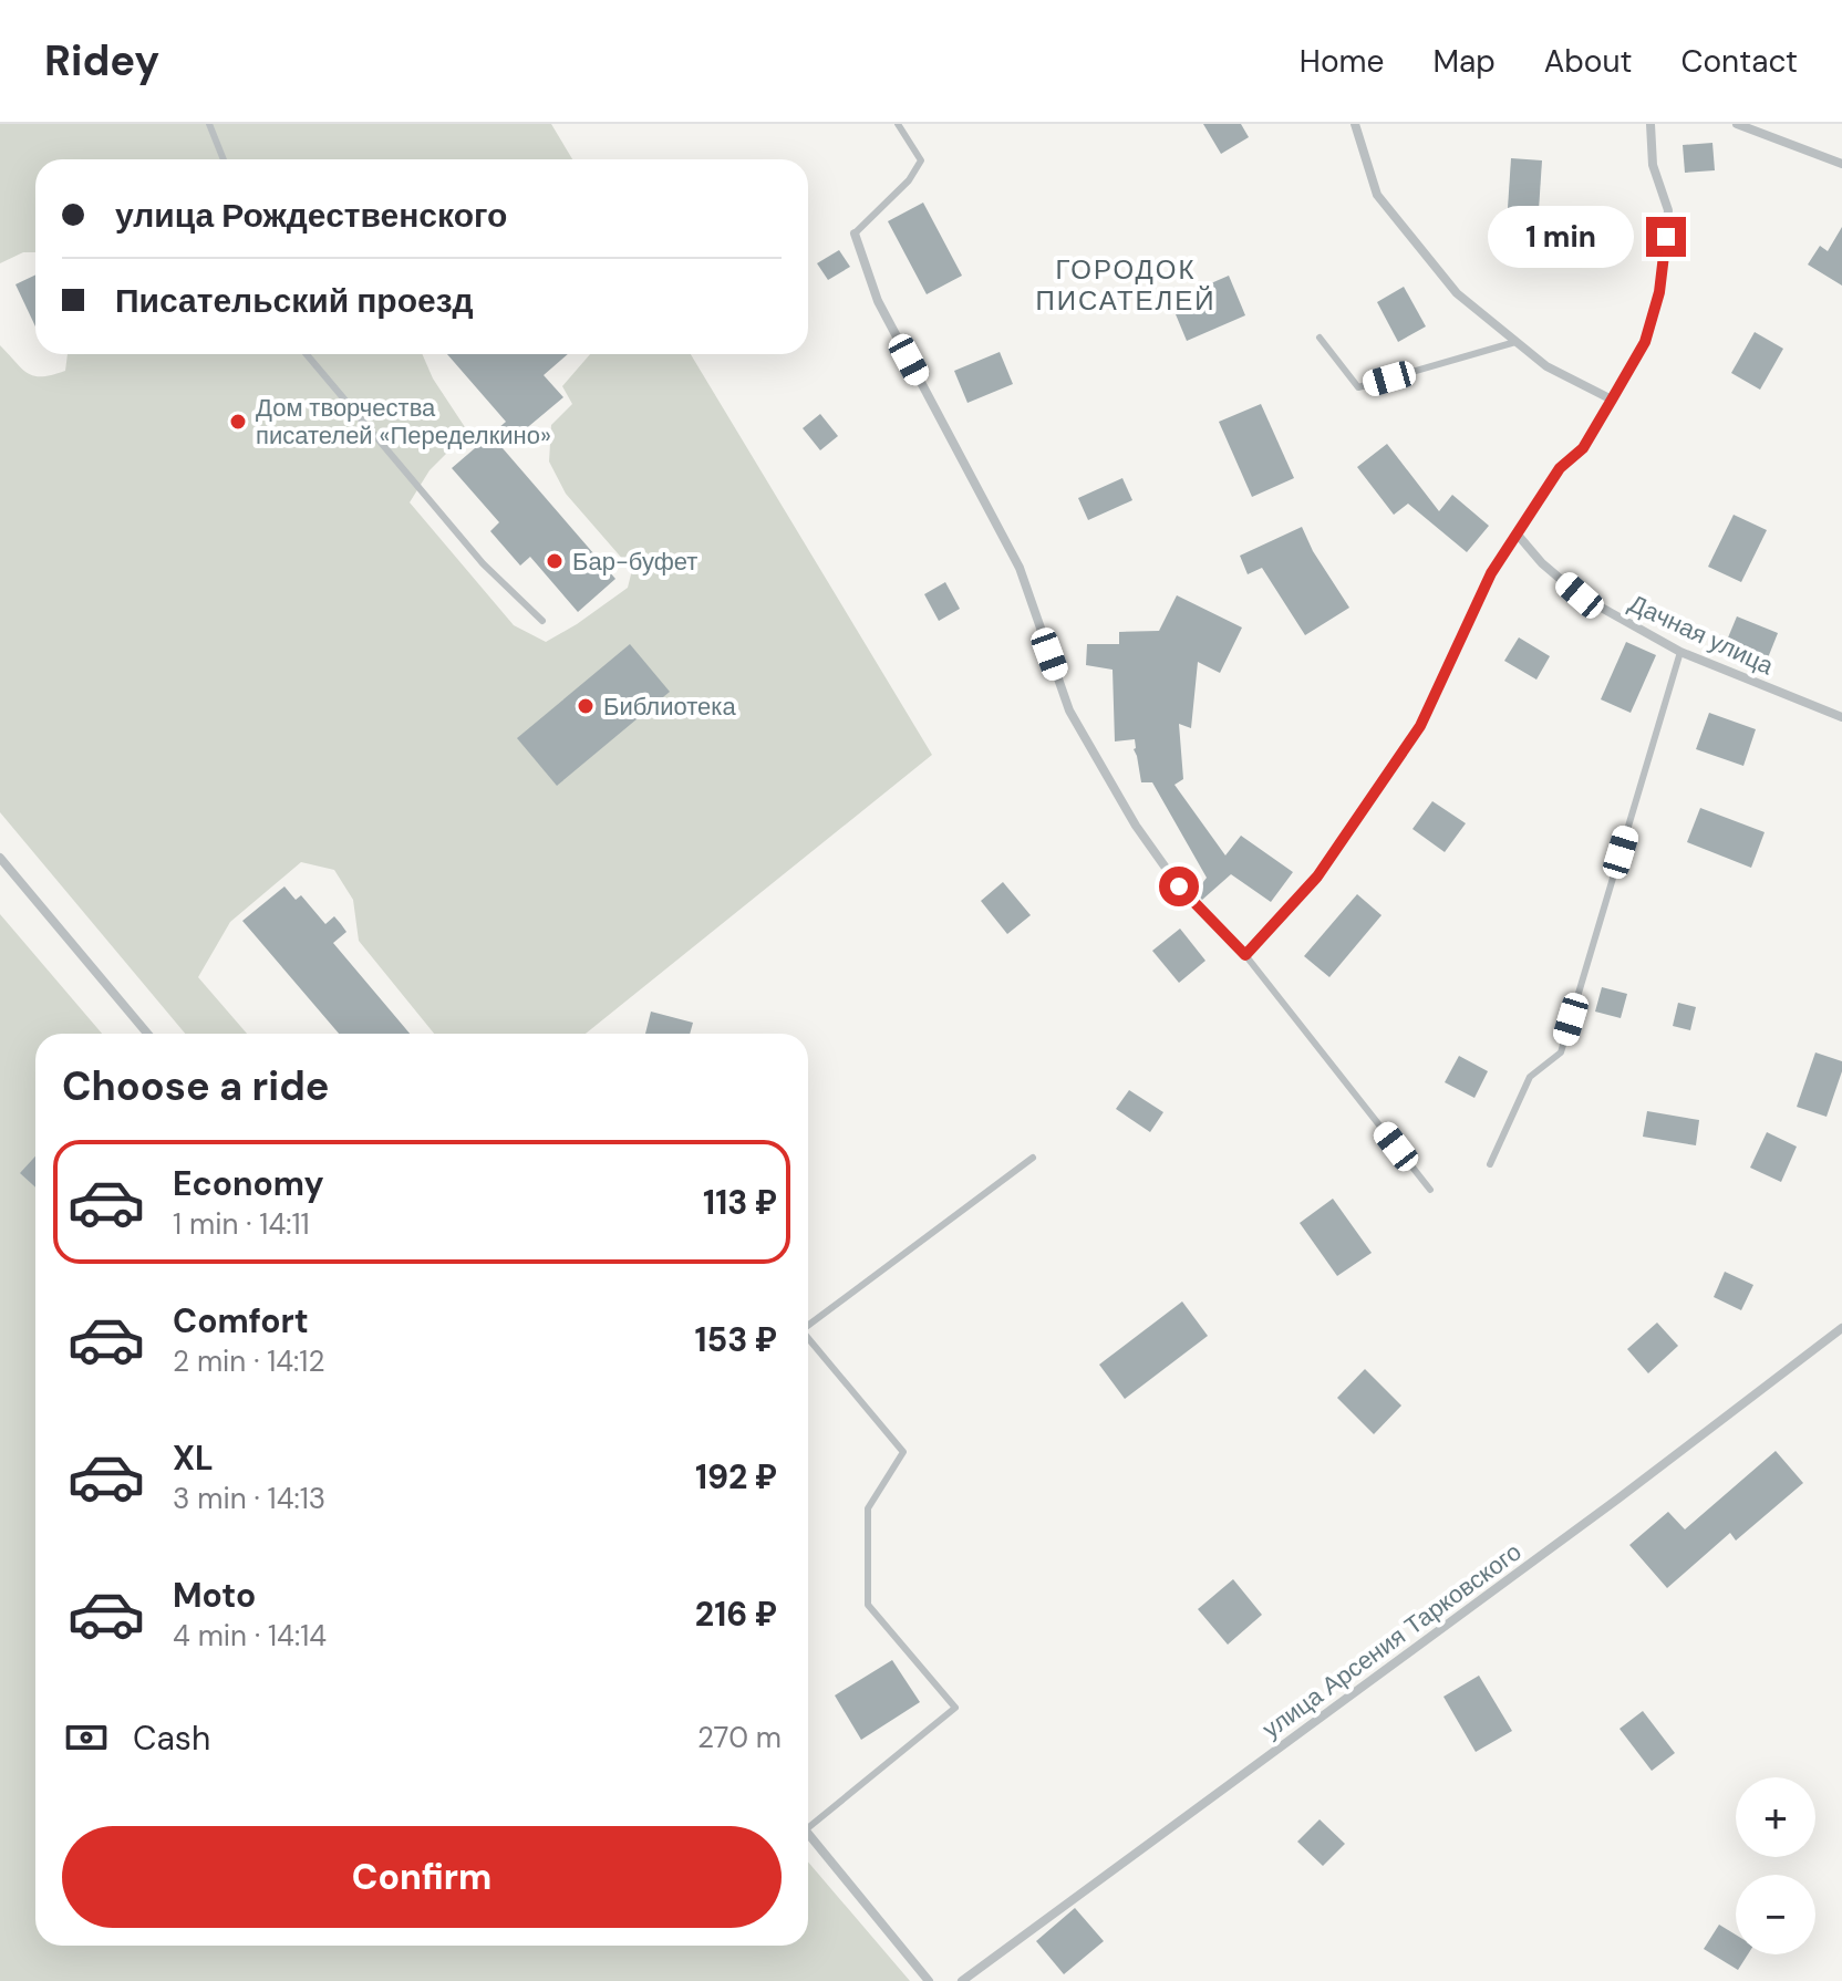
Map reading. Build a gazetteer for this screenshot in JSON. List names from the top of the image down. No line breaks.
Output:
{"streets":{"street":["Дачная улица","улица Арсения Тарковского"]},"districts":["ГОРОДОК ПИСАТЕЛЕЙ"],"places":["Дом творчества писателей «Переделкино»","Бар-буфет","Библиотека"],"page":{"header":"Ridey","nav":["Home","Map","About","Contact"],"banner":["улица Рождественского","Писательский проезд"],"bubble":"1 min","heading":"Choose a ride","list":[{"name":"Economy","note":"1 min · 14:11","value":"113 ₽"},{"name":"Comfort","note":"2 min · 14:12","value":"153 ₽"},{"name":"XL","note":"3 min · 14:13","value":"192 ₽"},{"name":"Moto","note":"4 min · 14:14","value":"216 ₽"}],"pay":["Cash","270 m"],"map_buttons":["+","−"],"buttons":"Confirm"}}
